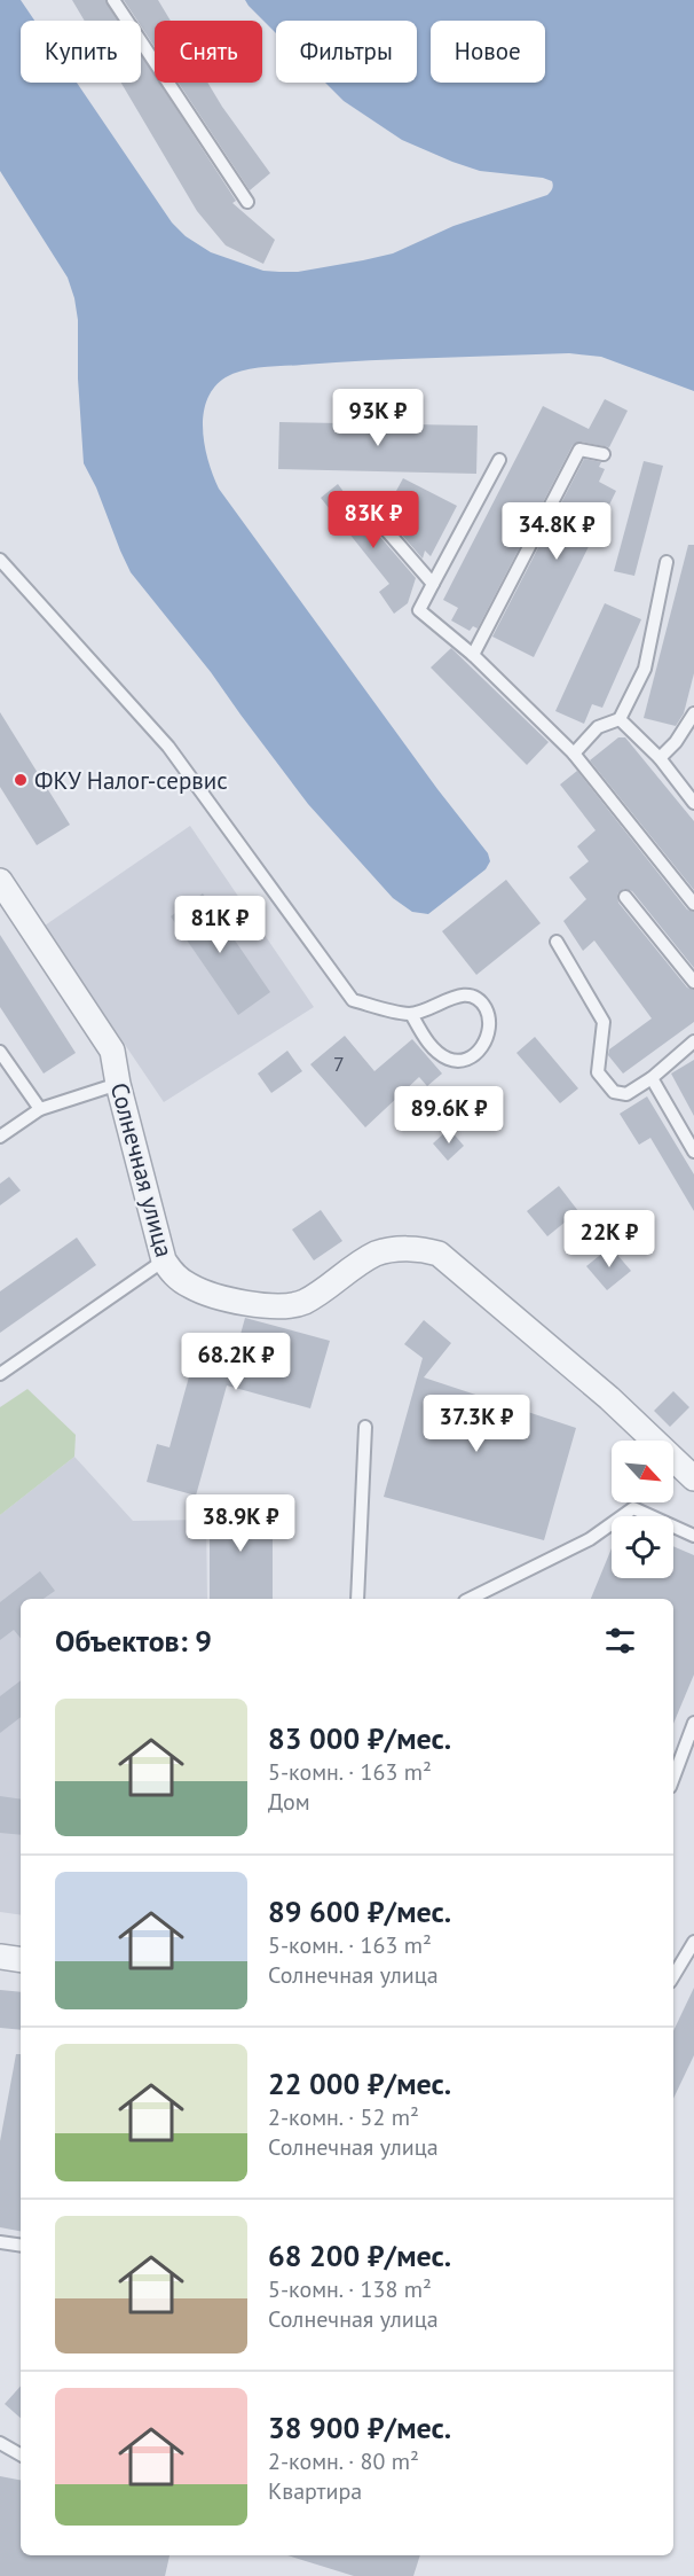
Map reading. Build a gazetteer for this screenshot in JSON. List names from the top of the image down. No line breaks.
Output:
{"streets":{"street":["Солнечная улица"]},"places":["ФКУ Налог-сервис"],"house_numbers":["7"],"north":"bottom right","page":{"chip":["Купить","Снять","Фильтры","Новое"],"price":["93K ₽","83K ₽","34.8K ₽","81K ₽","89.6K ₽","22K ₽","68.2K ₽","37.3K ₽","38.9K ₽"],"heading":"Объектов: 9","list":[{"name":"83 000 ₽/мес.","note":"5-комн. · 163 m² · Дом"},{"name":"89 600 ₽/мес.","note":"5-комн. · 163 m² · Солнечная улица"},{"name":"22 000 ₽/мес.","note":"2-комн. · 52 m² · Солнечная улица"},{"name":"68 200 ₽/мес.","note":"5-комн. · 138 m² · Солнечная улица"},{"name":"38 900 ₽/мес.","note":"2-комн. · 80 m² · Квартира"}]}}
